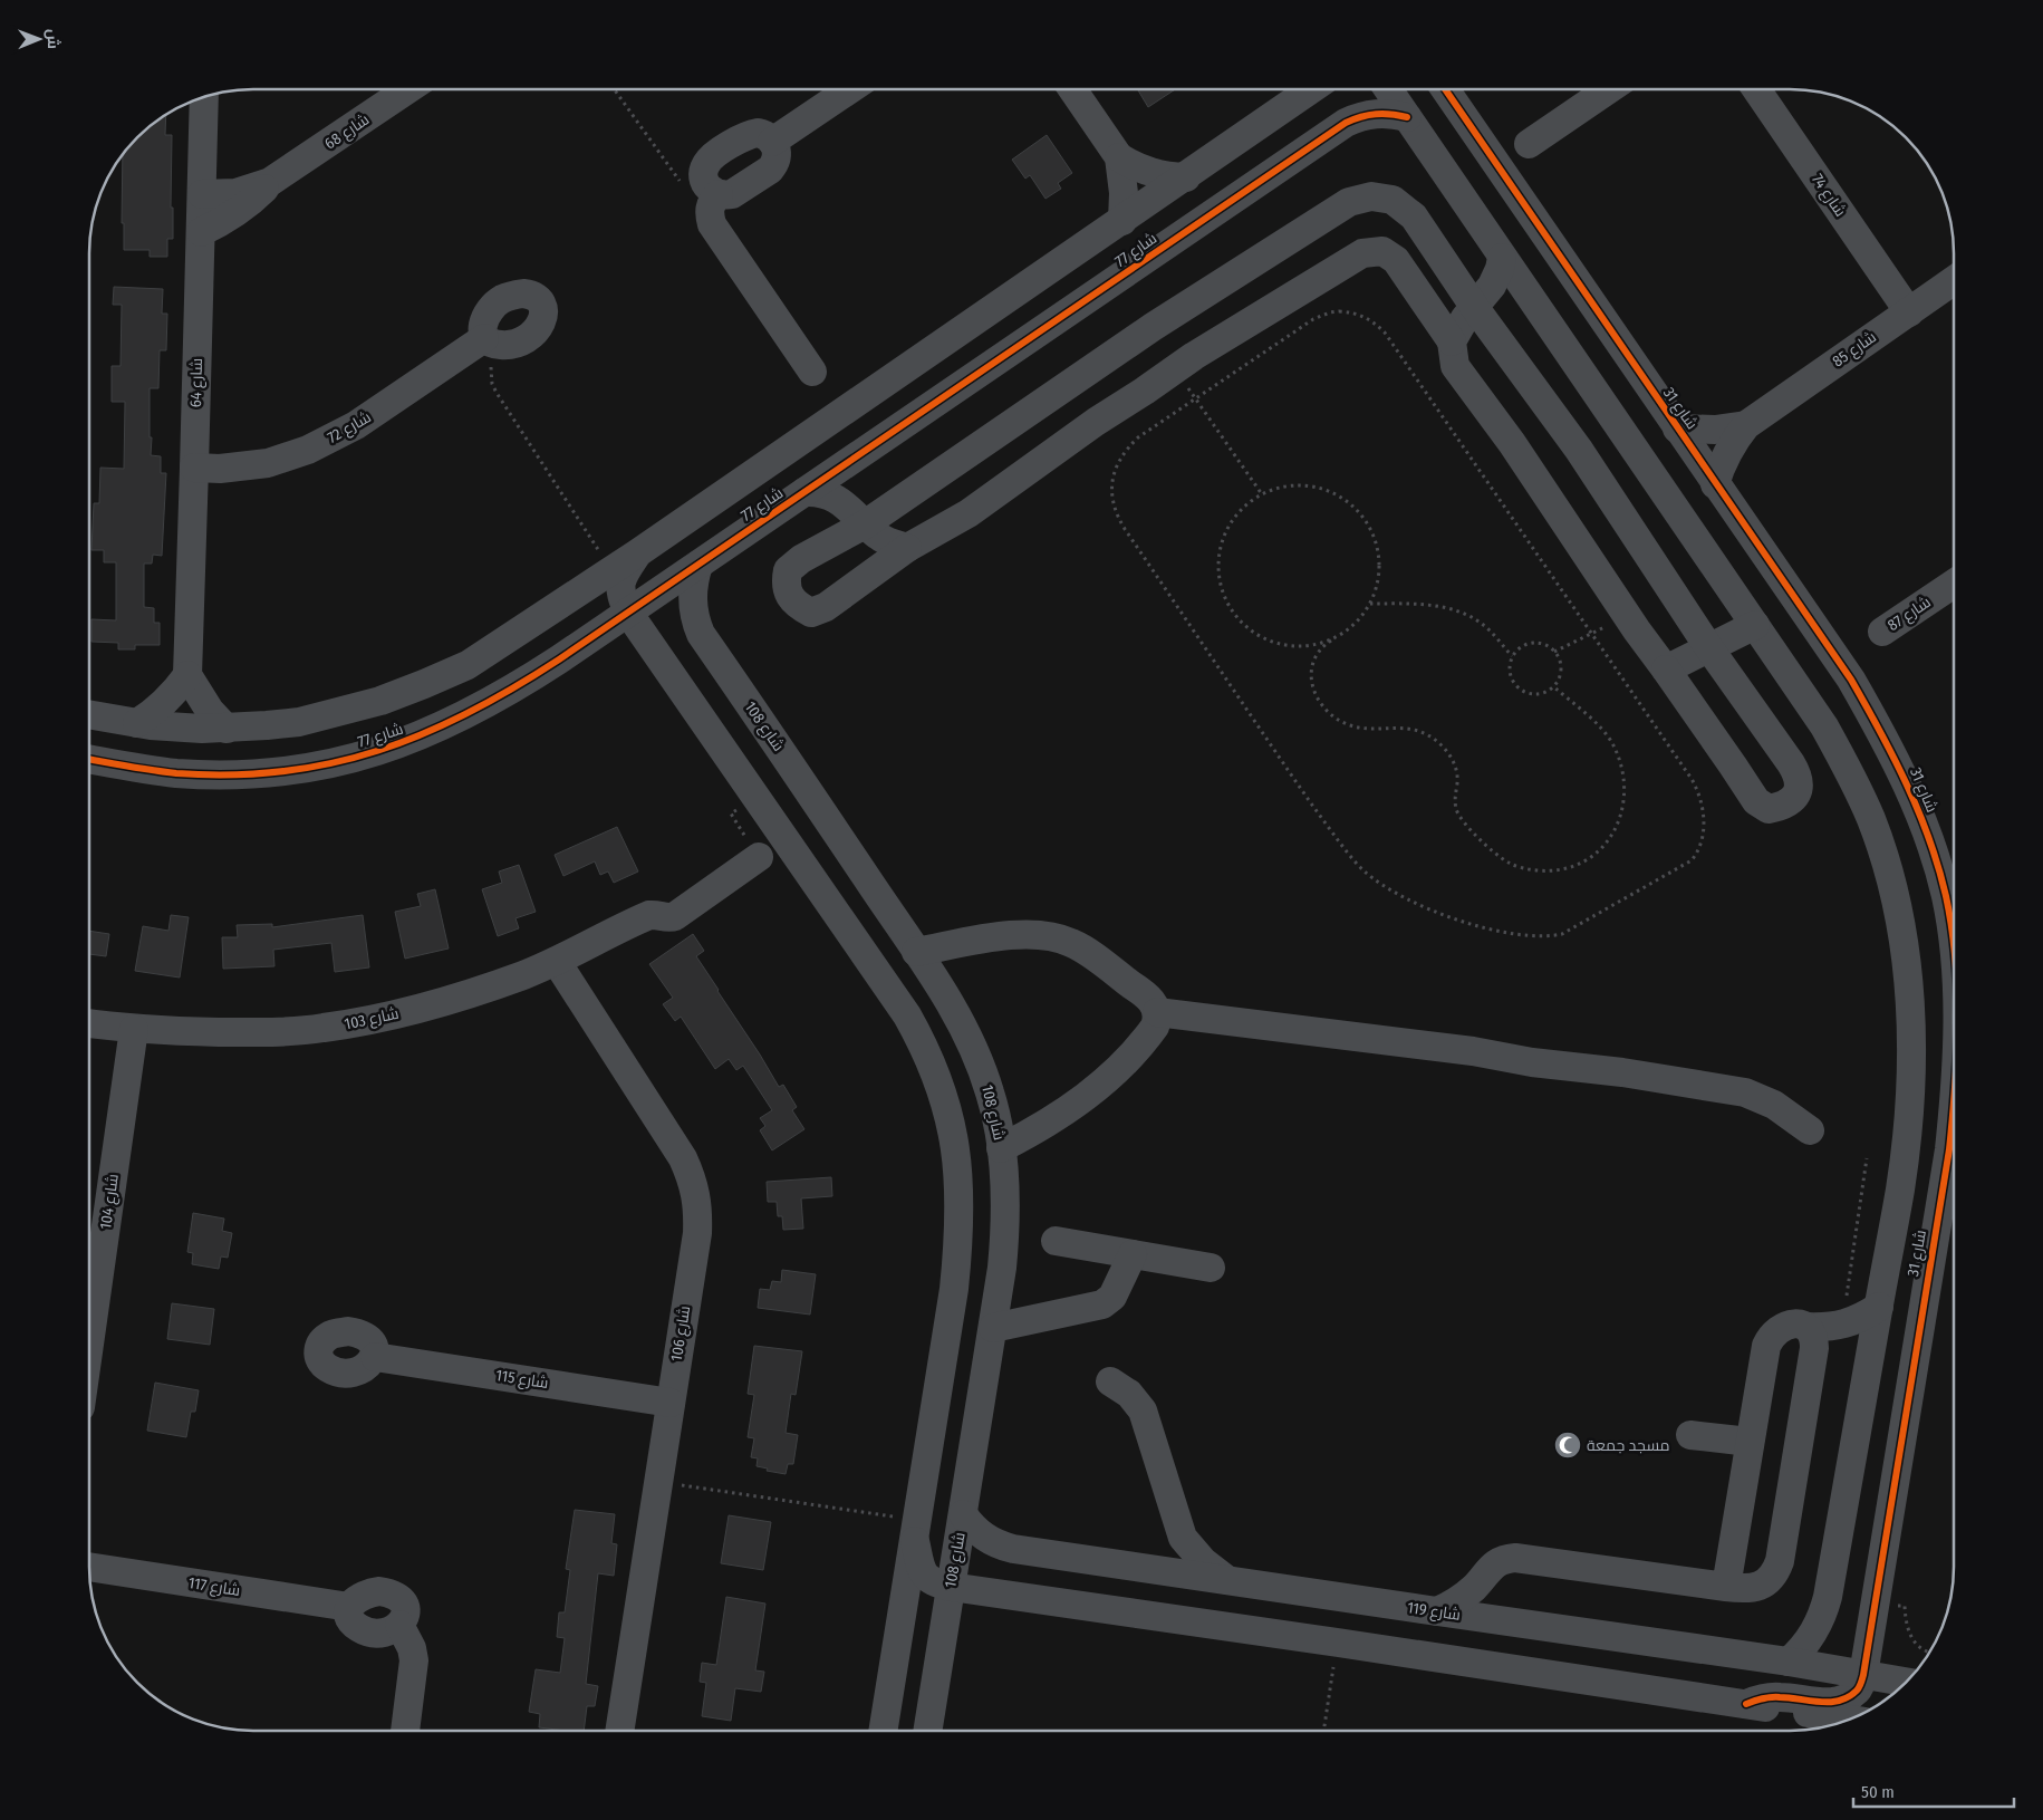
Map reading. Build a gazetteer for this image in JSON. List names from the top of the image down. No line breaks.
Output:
{"streets":{"street":["شارع 68","شارع 74","شارع 77","شارع 85","شارع 64","شارع 31","شارع 72","شارع 87","شارع 108","شارع 103","شارع 104","شارع 106","شارع 115","شارع 117","شارع 119"]},"crossings":[["شارع 68","شارع 64"],["شارع 74","شارع 85"],["شارع 77","شارع 31"],["شارع 77","شارع 108"],["شارع 85","شارع 31"],["شارع 64","شارع 72"],["شارع 31","شارع 119"],["شارع 108","شارع 119"],["شارع 103","شارع 104"],["شارع 103","شارع 106"],["شارع 106","شارع 115"]],"places":{"mosque":["مسجد جمعة"]},"scale_bar":"50 m","north":"right"}
